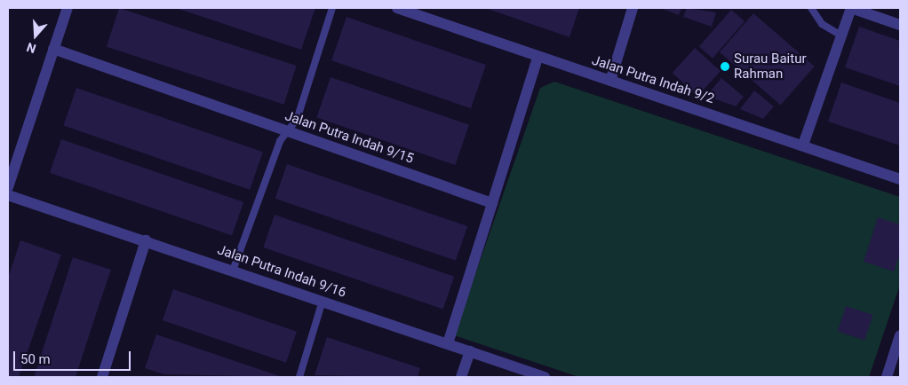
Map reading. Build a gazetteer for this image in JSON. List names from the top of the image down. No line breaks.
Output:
{"streets":{"street":["Jalan Putra Indah 9/2","Jalan Putra Indah 9/15","Jalan Putra Indah 9/16"]},"places":["Surau Baitur Rahman"],"scale_bar":"50 m","north":"bottom"}
